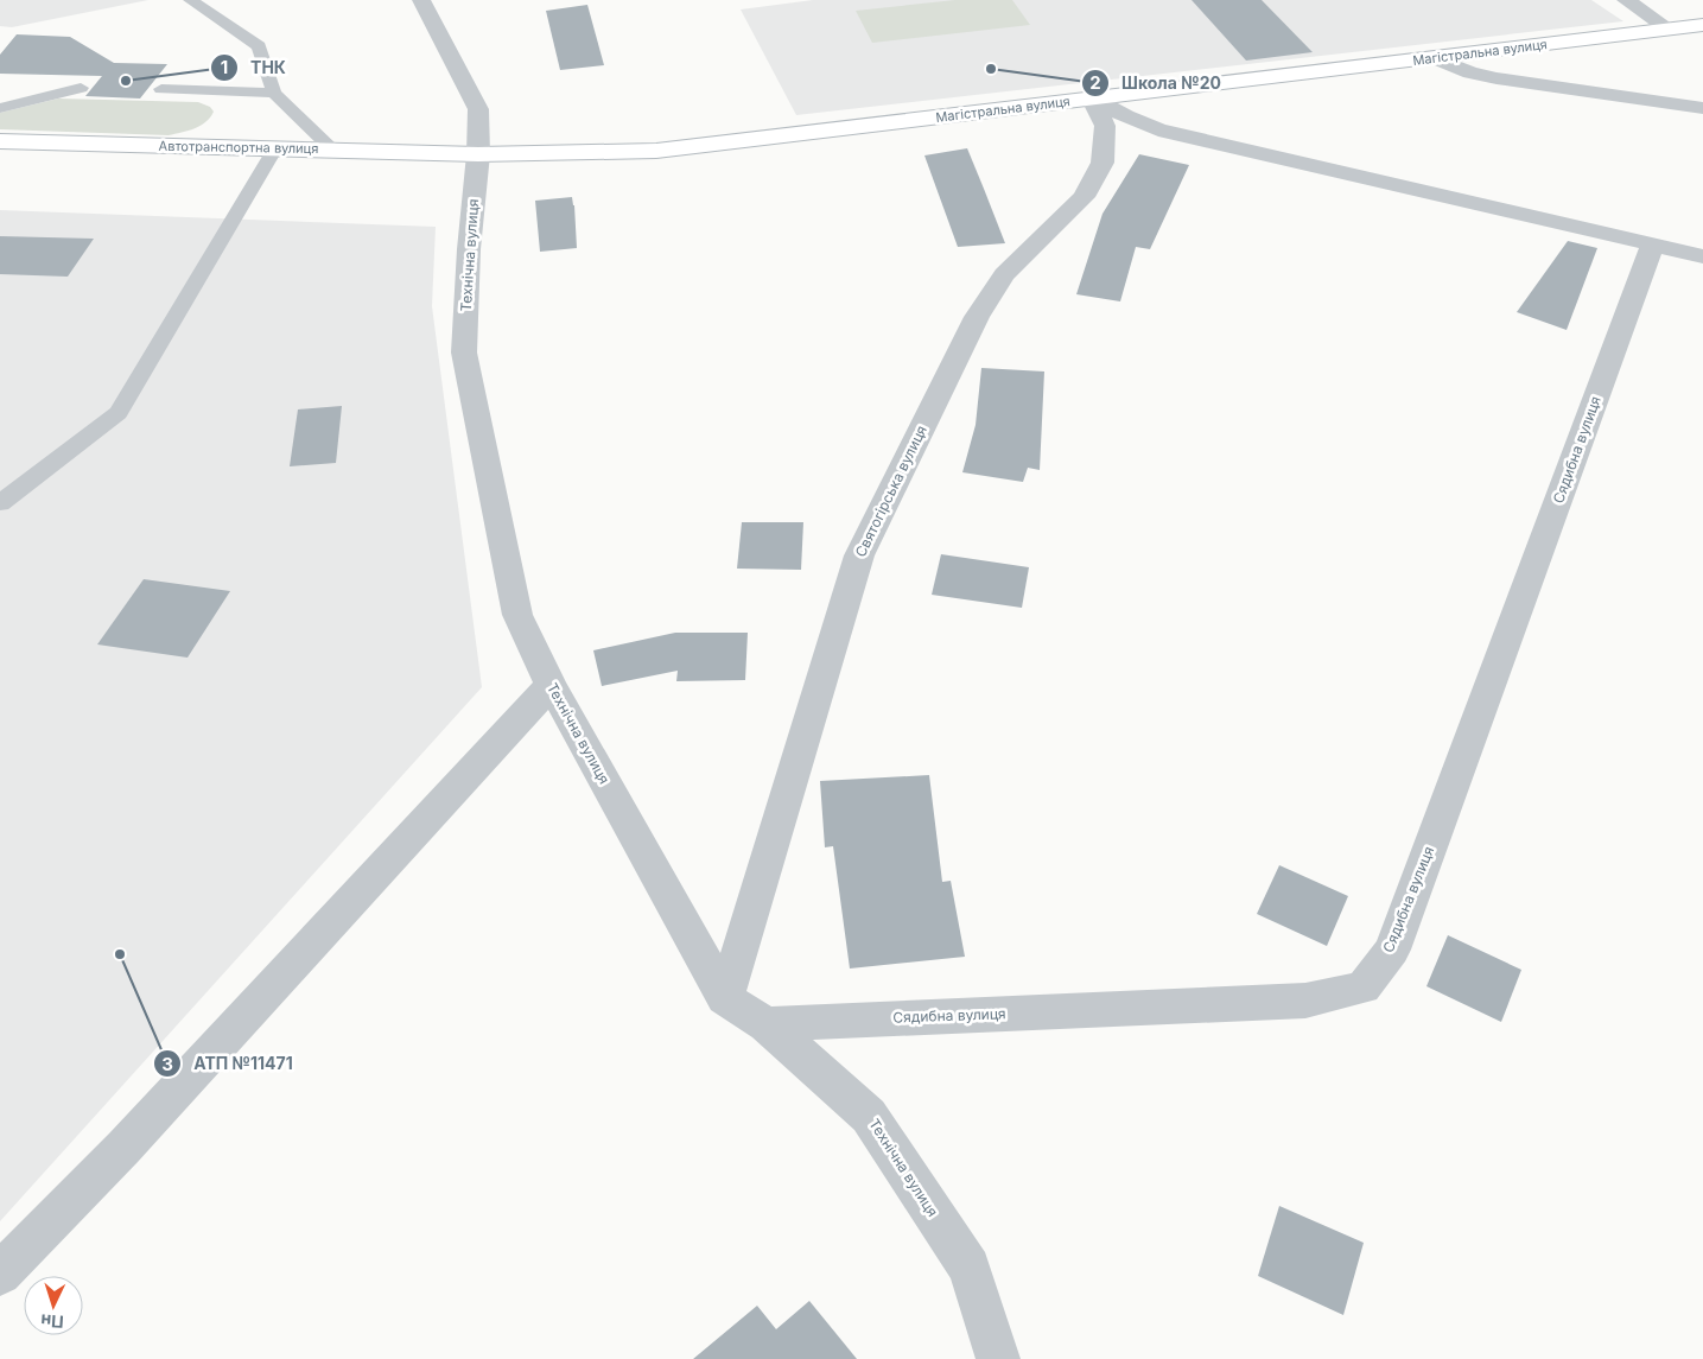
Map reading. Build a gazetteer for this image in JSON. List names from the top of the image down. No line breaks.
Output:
{"streets":{"main road":["Магістральна вулиця","Автотранспортна вулиця"],"street":["Технічна вулиця","Сядибна вулиця","Святогірська вулиця"]},"crossings":[["Магістральна вулиця","Автотранспортна вулиця"],["Магістральна вулиця","Технічна вулиця"],["Магістральна вулиця","Святогірська вулиця"],["Автотранспортна вулиця","Технічна вулиця"],["Технічна вулиця","Сядибна вулиця"],["Технічна вулиця","Святогірська вулиця"]],"places":["Школа №20","ТНК","АТП №11471"],"north":"bottom"}
